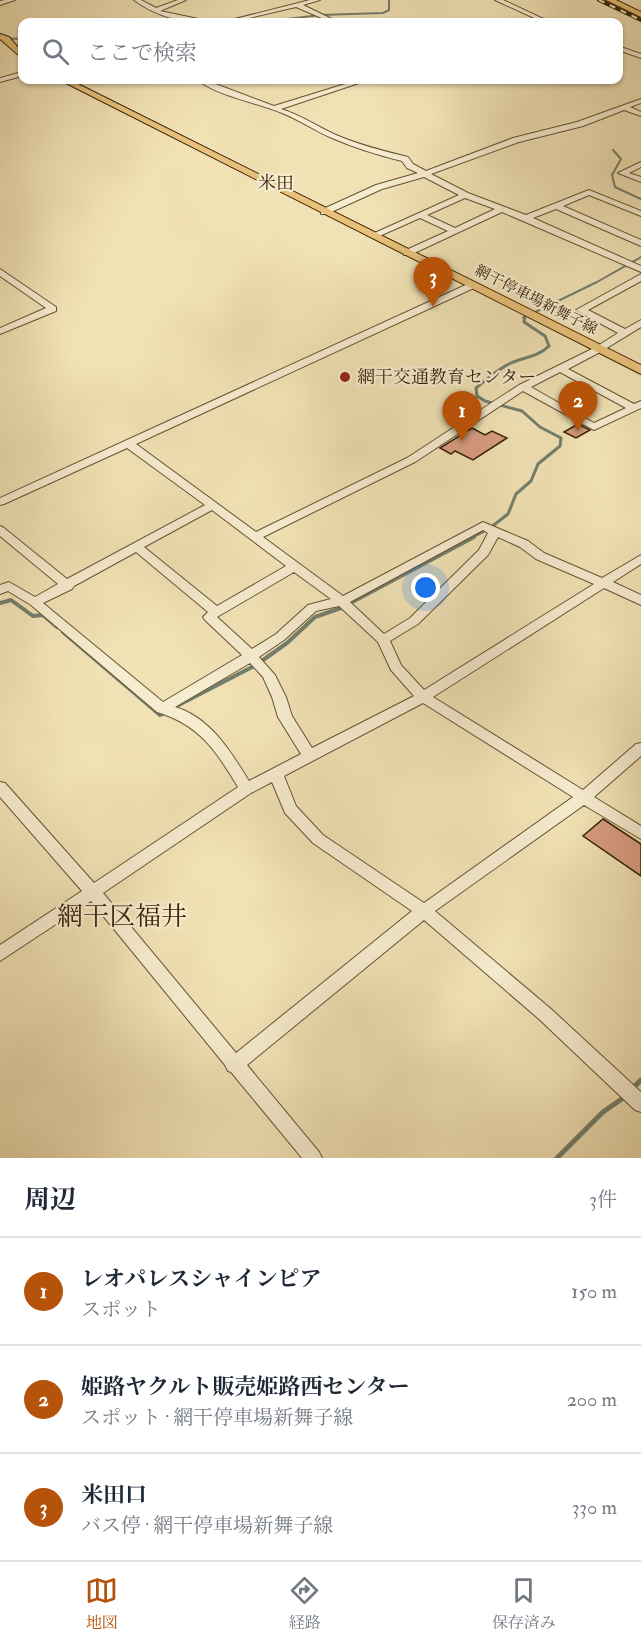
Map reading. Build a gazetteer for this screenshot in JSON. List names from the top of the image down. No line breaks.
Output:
{"streets":{"main road":["網干停車場新舞子線"]},"districts":["米田","網干区福井"],"places":["網干交通教育センター"],"page":{"search":"ここで検索","pins":["3","2","1"],"heading":["周辺","3件"],"list":[{"mark":"1","name":"レオパレスシャインピア","note":"スポット","value":"150 m"},{"mark":"2","name":"姫路ヤクルト販売姫路西センター","note":"スポット · 網干停車場新舞子線","value":"200 m"},{"mark":"3","name":"米田口","note":"バス停 · 網干停車場新舞子線","value":"330 m"}],"nav":["地図","経路","保存済み"]}}
